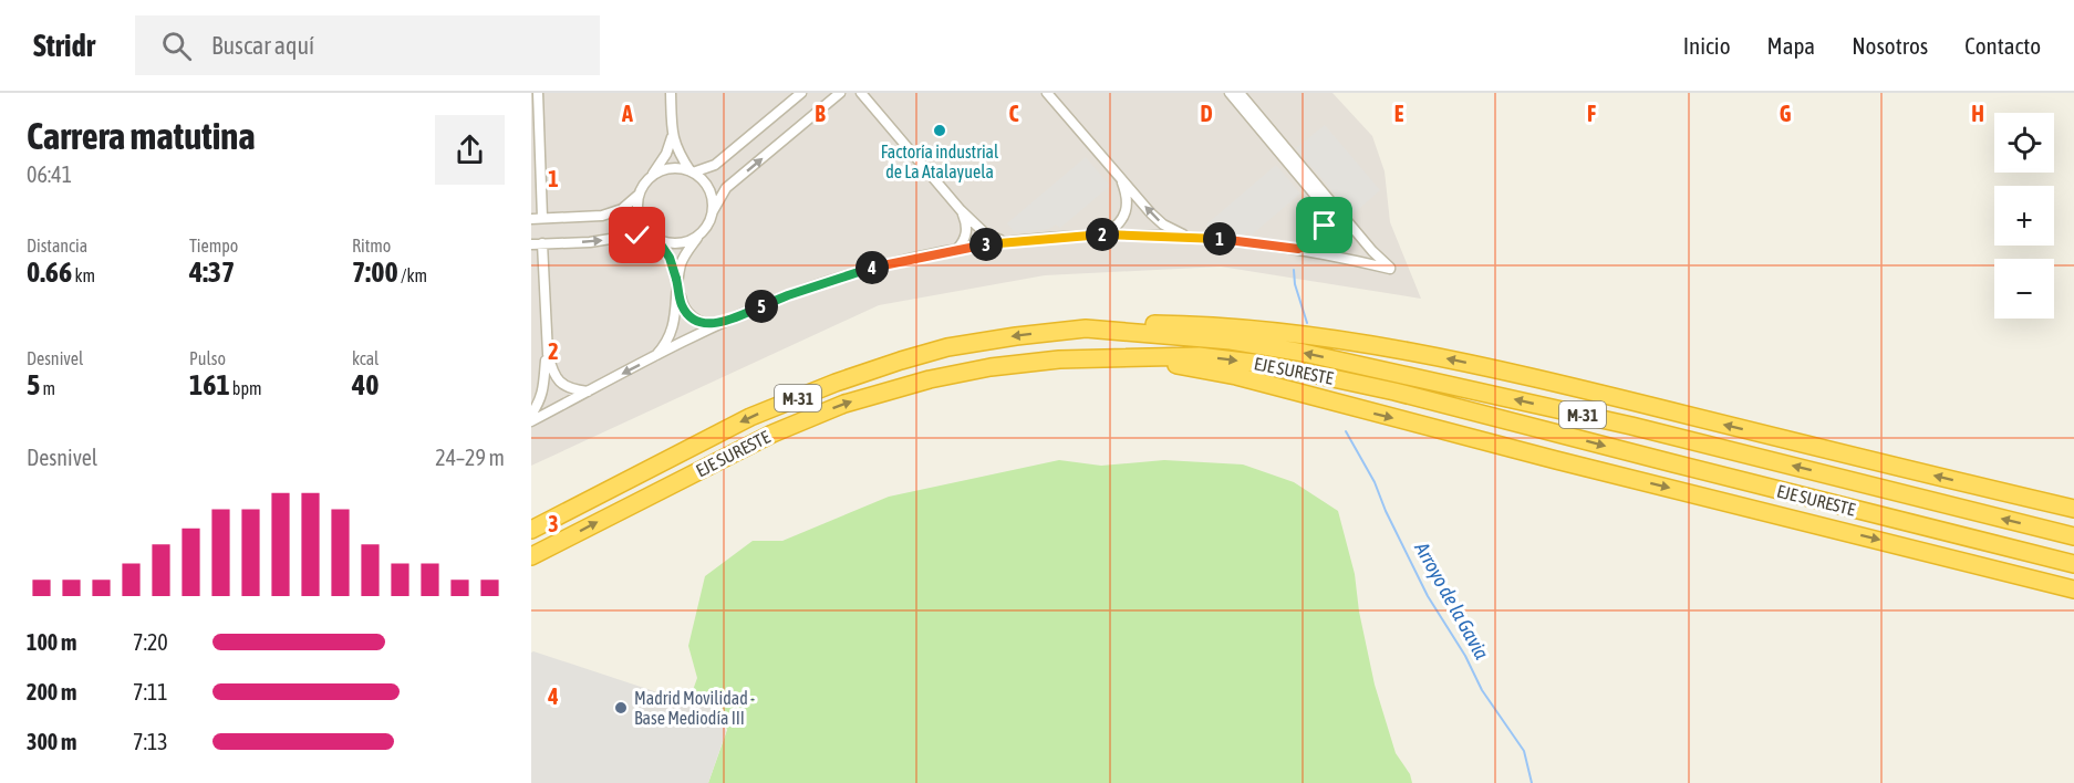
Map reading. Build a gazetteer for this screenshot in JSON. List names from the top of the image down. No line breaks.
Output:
{"streets":{"highway":["EJE SURESTE","M-31"]},"water":["Arroyo de la Gavia"],"places":["Factoría industrial de La Atalayuela","Madrid Movilidad - Base Mediodía III"],"page":{"header":"Stridr","search":"Buscar aquí","nav":["Inicio","Mapa","Nosotros","Contacto"],"heading":["Carrera matutina","06:41"],"map_buttons":["+","−"],"stats":[["Distancia","0.66 km"],["Tiempo","4:37"],["Ritmo","7:00 /km"],["Desnivel","5 m"],["Pulso","161 bpm"],["kcal","40"]],"pins":["2","1","3","4","5"],"chart":["Desnivel","24–29 m"],"list":[{"name":"100 m","note":"7:20"},{"name":"200 m","note":"7:11"},{"name":"300 m","note":"7:13"}]},"grid":{"columns":["A","B","C","D","E","F","G","H"],"rows":["1","2","3","4"]}}
